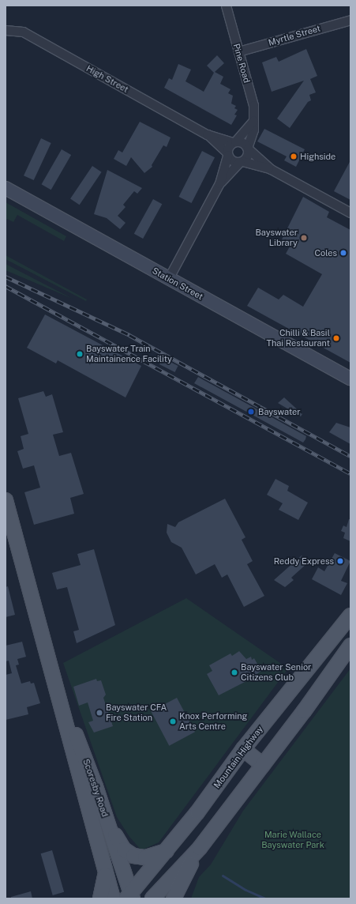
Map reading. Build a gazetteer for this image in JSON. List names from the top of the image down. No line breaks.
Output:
{"streets":{"main road":["Station Street","Mountain Highway","Scoresby Road"],"street":["Myrtle Street","Pine Road","High Street"]},"crossings":[["Myrtle Street","Pine Road"],["Pine Road","High Street"],["Mountain Highway","Scoresby Road"]],"parks":["Marie Wallace Bayswater Park"],"places":["Highside","Bayswater Library","Coles","Chilli & Basil Thai Restaurant","Bayswater Train Maintainence Facility","Bayswater","Reddy Express","Bayswater Senior Citizens Club","Bayswater CFA Fire Station","Knox Performing Arts Centre"]}
